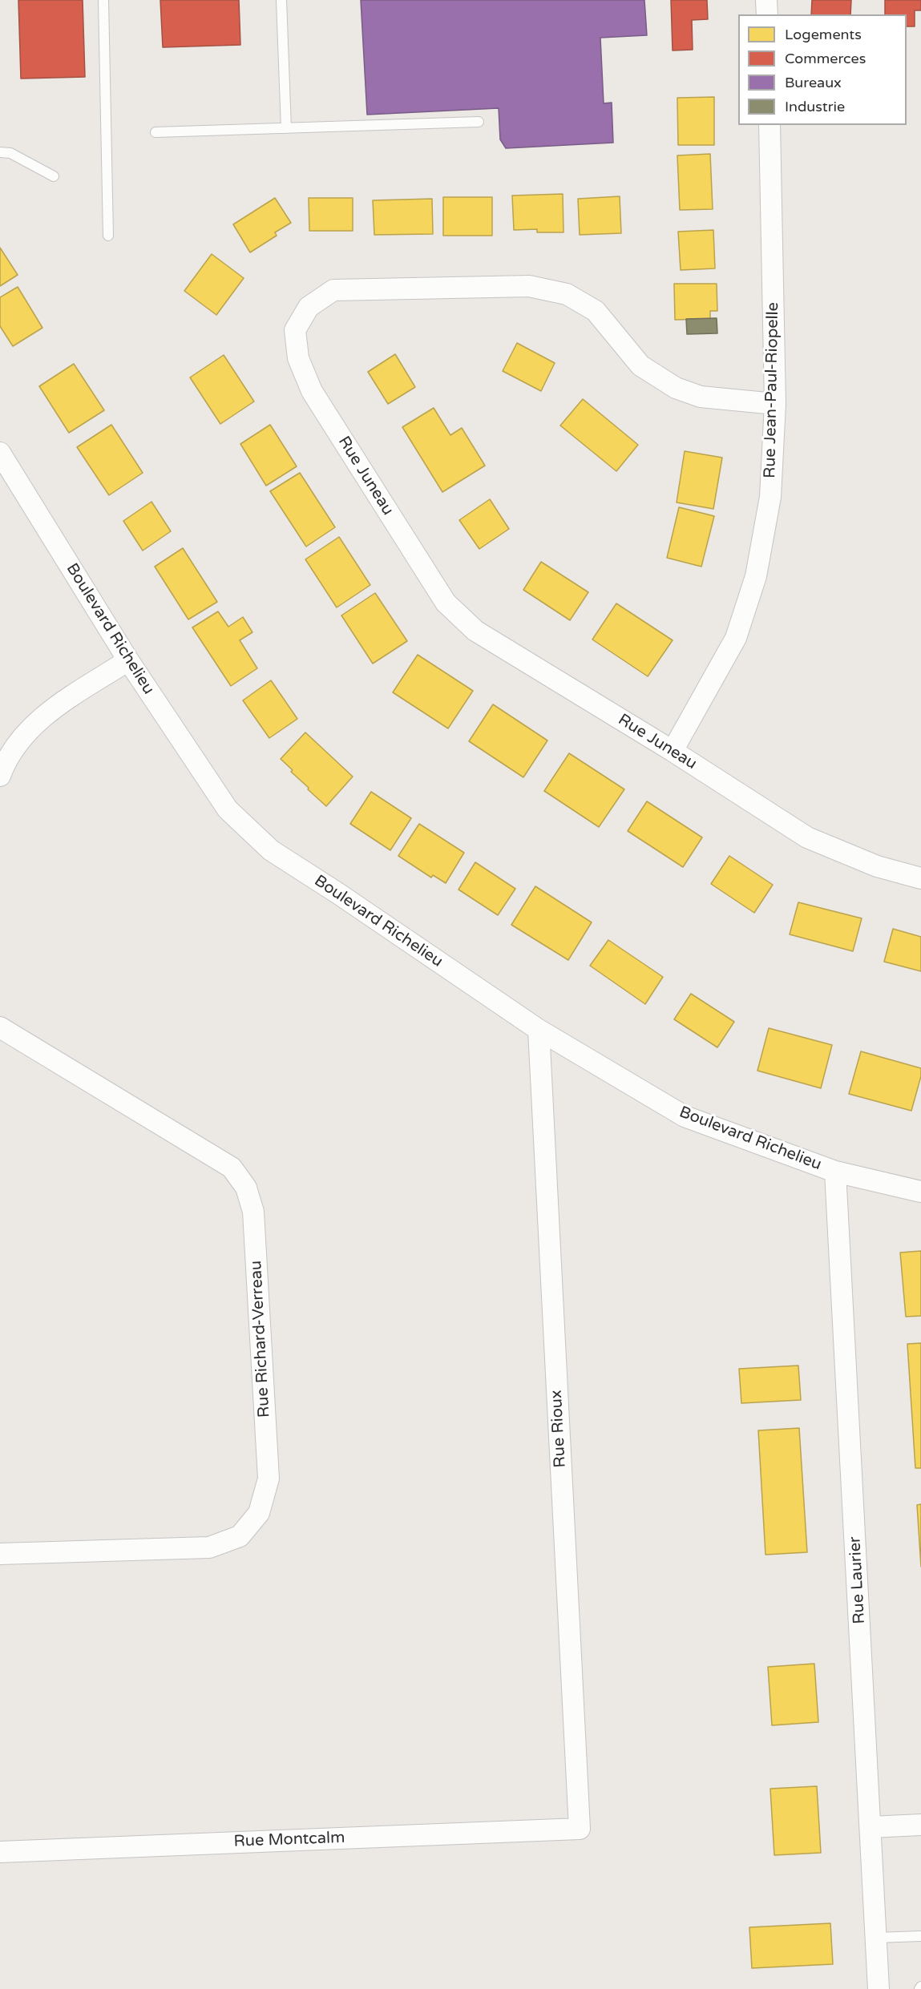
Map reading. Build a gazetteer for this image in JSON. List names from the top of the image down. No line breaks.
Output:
{"streets":{"street":["Rue Jean-Paul-Riopelle","Rue Juneau","Boulevard Richelieu","Rue Richard-Verreau","Rue Rioux","Rue Laurier","Rue Montcalm"]},"crossings":[["Rue Jean-Paul-Riopelle","Rue Juneau"],["Boulevard Richelieu","Rue Rioux"],["Boulevard Richelieu","Rue Laurier"],["Rue Rioux","Rue Montcalm"]],"legend":["Logements","Commerces","Bureaux","Industrie"]}
